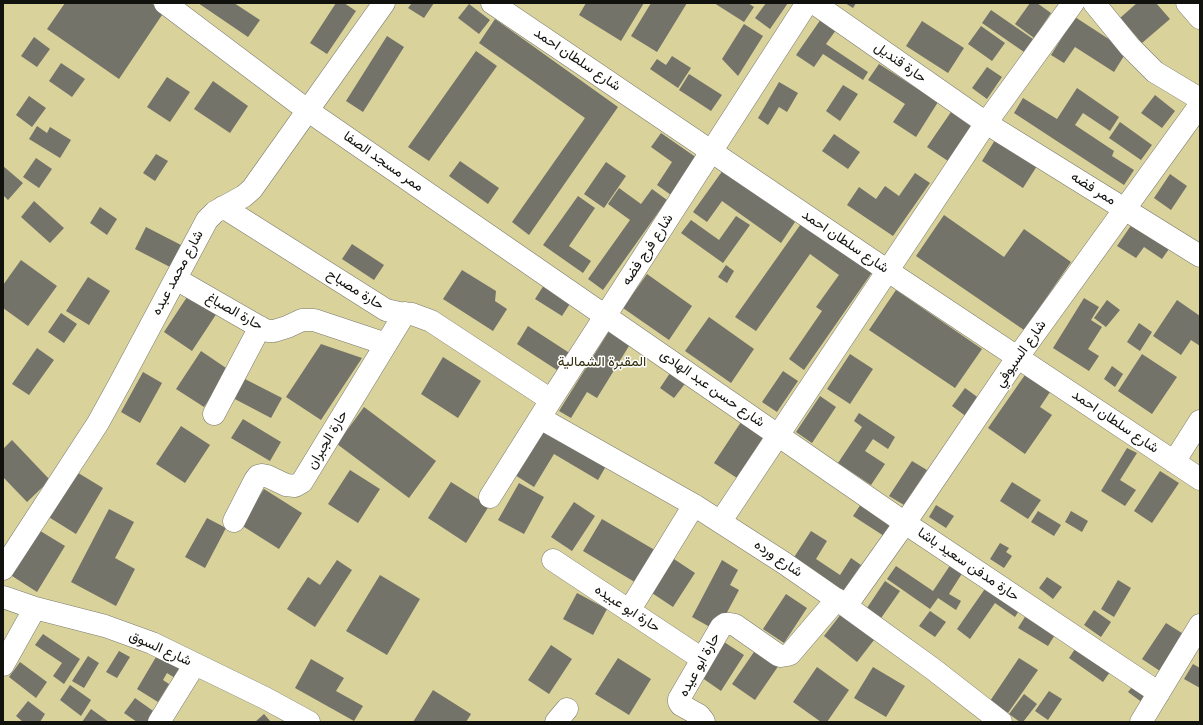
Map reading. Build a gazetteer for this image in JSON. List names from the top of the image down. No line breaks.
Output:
{"streets":{"street":["شارع سلطان احمد","حارة قنديل","ممر مسجد الصفا","ممر فضه","شارع فرج فضه","شارع محمد عبده","حارة مصباح","حارة الصباغ","شارع السيوفي","شارع حسن عبد الهادى","حارة الجبران","شارع ورده","حارة مدفن سعيد باشا","حارة ابو عبيده","شارع السوق","حارة ابو عيده"]},"crossings":[["شارع سلطان احمد","شارع فرج فضه"],["شارع سلطان احمد","شارع السيوفي"],["حارة قنديل","ممر فضه"],["ممر مسجد الصفا","شارع فرج فضه"],["ممر مسجد الصفا","شارع محمد عبده"],["ممر مسجد الصفا","شارع حسن عبد الهادى"],["ممر فضه","شارع السيوفي"],["شارع فرج فضه","حارة مصباح"],["شارع فرج فضه","شارع حسن عبد الهادى"],["شارع فرج فضه","شارع ورده"],["شارع محمد عبده","حارة مصباح"],["شارع محمد عبده","حارة الصباغ"],["حارة مصباح","حارة الجبران"],["حارة مصباح","شارع ورده"],["حارة الصباغ","حارة الجبران"],["شارع السيوفي","شارع ورده"],["شارع السيوفي","حارة مدفن سعيد باشا"],["شارع السيوفي","حارة ابو عيده"],["شارع حسن عبد الهادى","حارة مدفن سعيد باشا"],["شارع ورده","حارة ابو عيده"],["حارة ابو عبيده","حارة ابو عيده"]],"parks":["المقبرة الشمالية"]}
